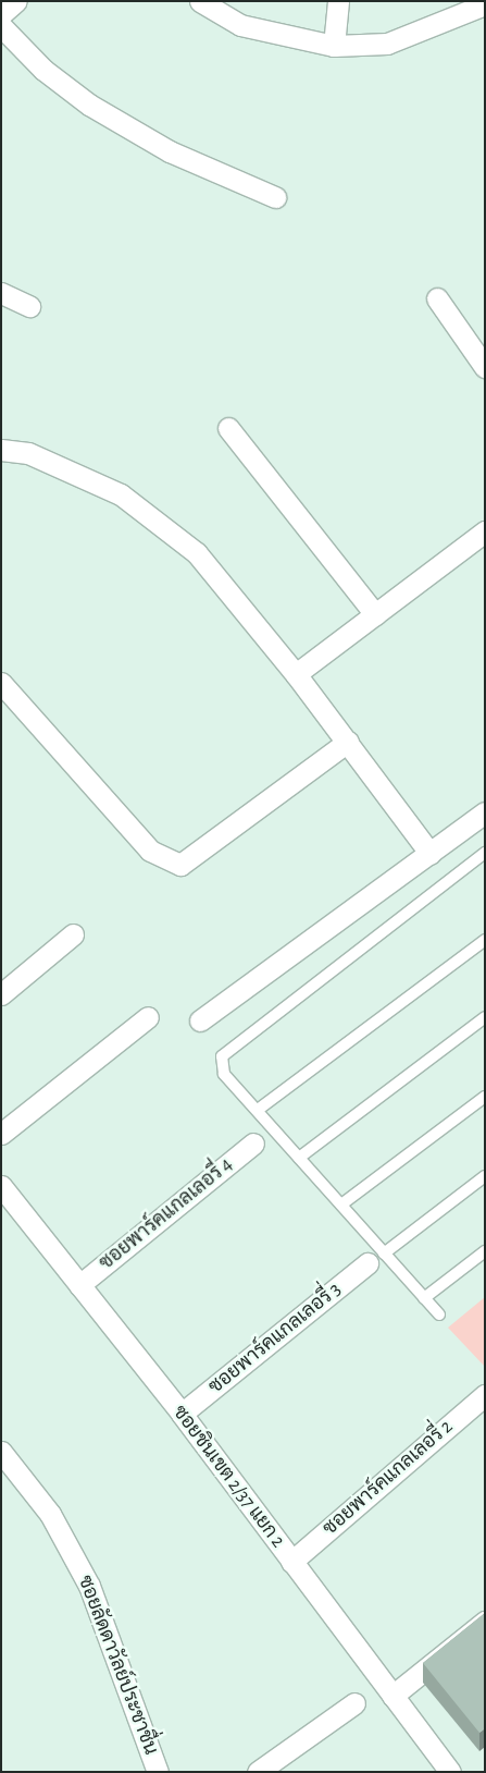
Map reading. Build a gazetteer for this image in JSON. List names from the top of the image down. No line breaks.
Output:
{"streets":{"street":["ซอยพาร์คแกลเลอรี่ 4","ซอยพาร์คแกลเลอรี่ 3","ซอยชินเขต 2/37 แยก 2","ซอยพาร์คแกลเลอรี่ 2","ซอยลัดดาวัลย์ประชาชื่น"]},"crossings":[["ซอยพาร์คแกลเลอรี่ 4","ซอยชินเขต 2/37 แยก 2"],["ซอยพาร์คแกลเลอรี่ 3","ซอยชินเขต 2/37 แยก 2"],["ซอยชินเขต 2/37 แยก 2","ซอยพาร์คแกลเลอรี่ 2"]]}
